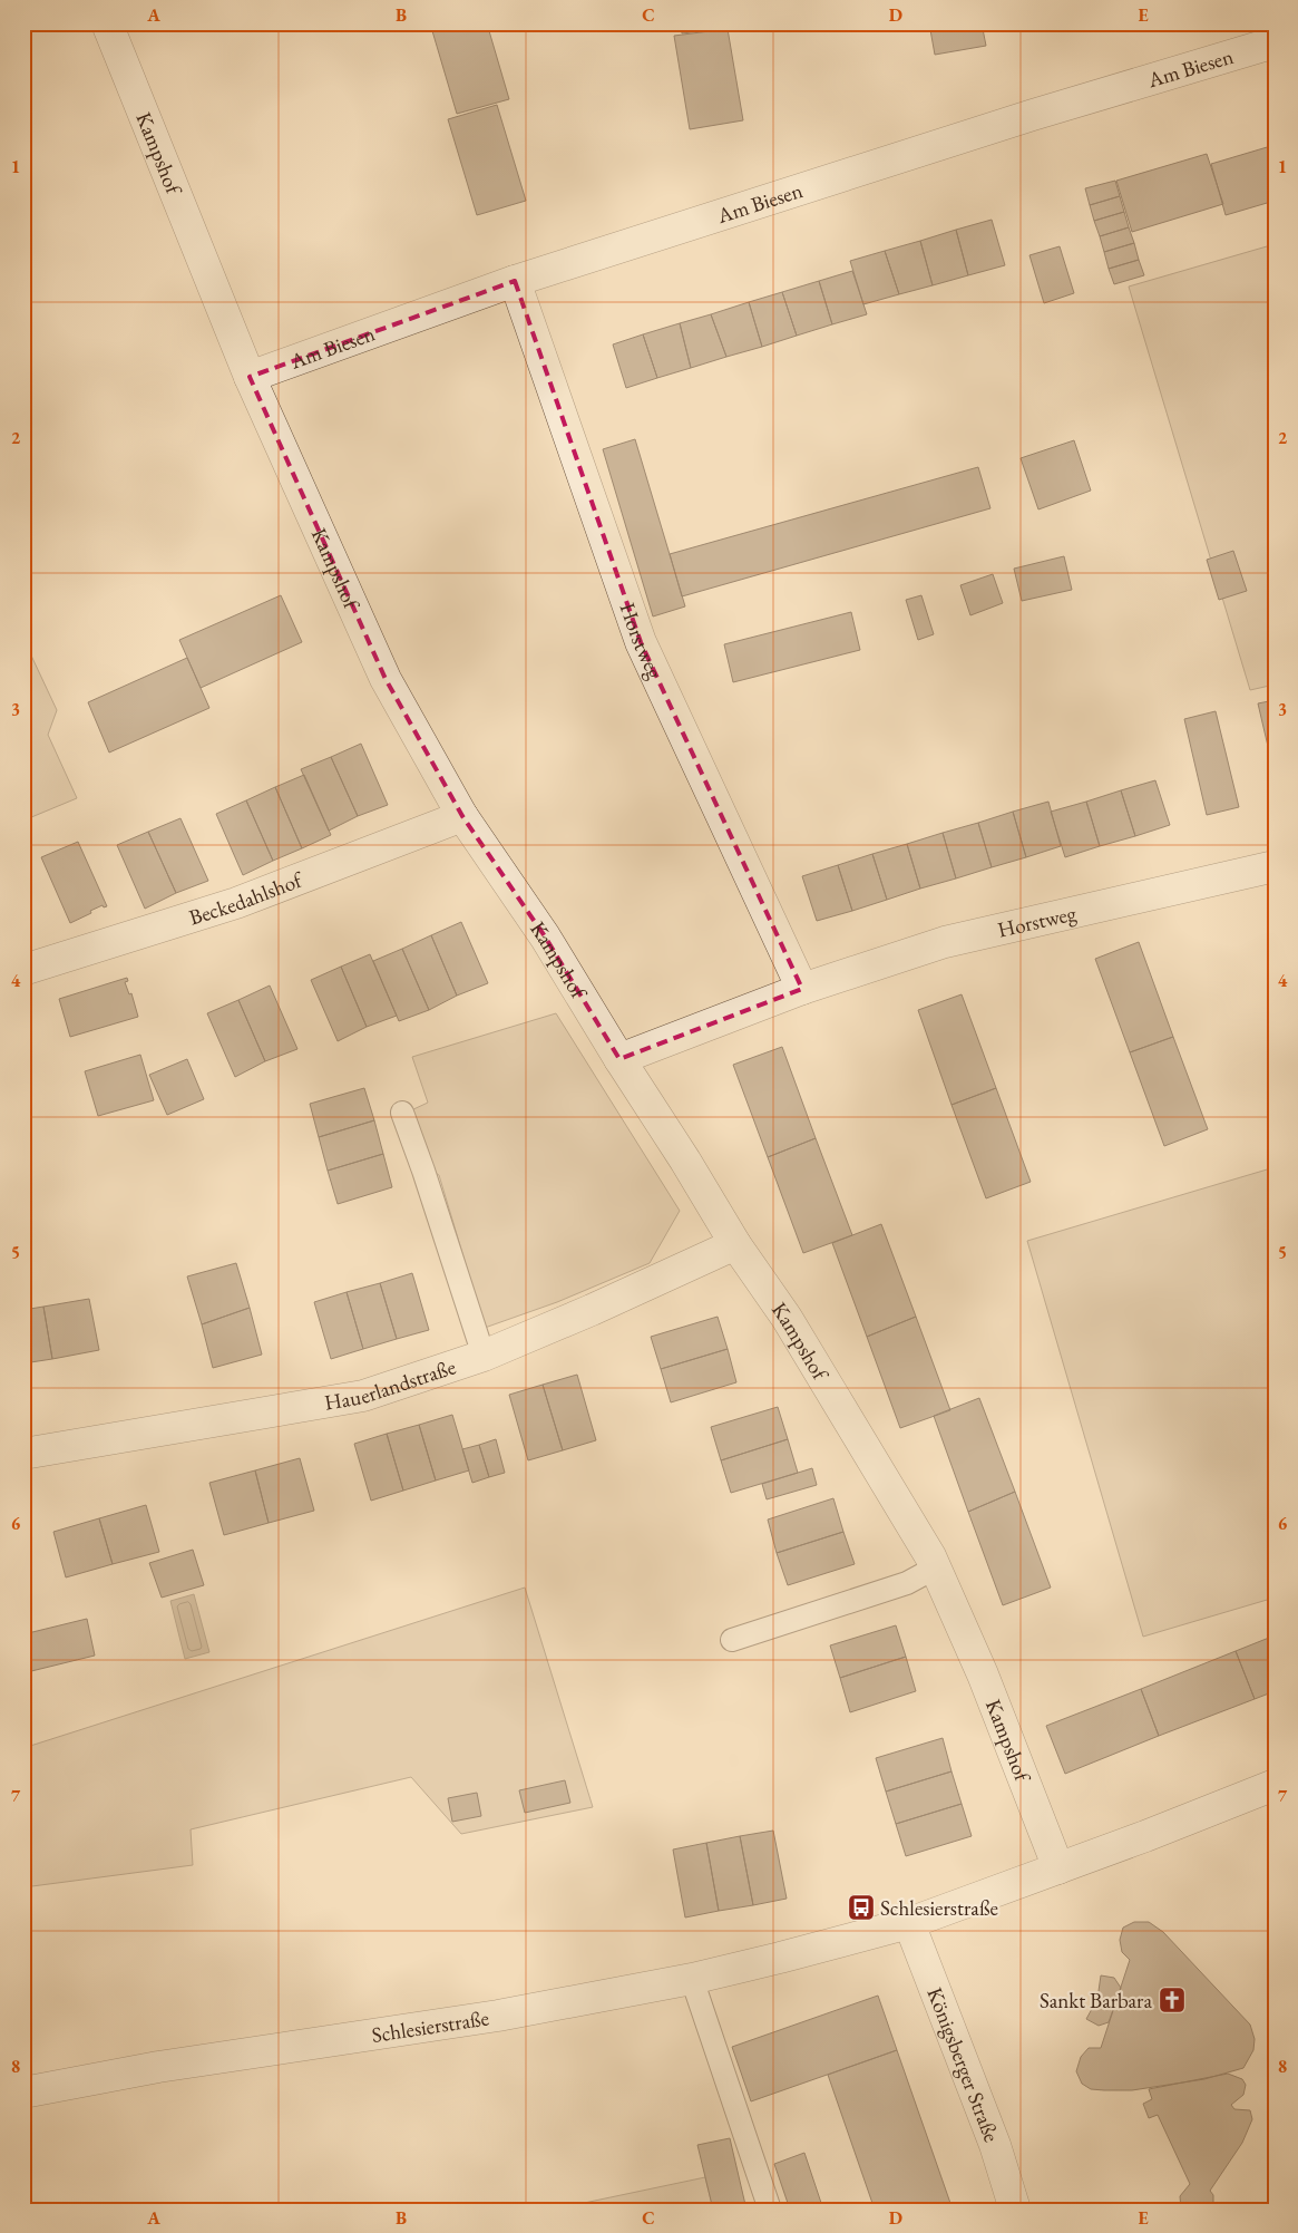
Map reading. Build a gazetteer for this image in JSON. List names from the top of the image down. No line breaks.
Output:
{"streets":{"street":["Am Biesen","Kampshof","Horstweg","Beckedahlshof","Hauerlandstraße","Schlesierstraße","Königsberger Straße"]},"crossings":[["Am Biesen","Kampshof"],["Am Biesen","Horstweg"],["Kampshof","Horstweg"],["Kampshof","Beckedahlshof"],["Kampshof","Hauerlandstraße"],["Kampshof","Schlesierstraße"],["Schlesierstraße","Königsberger Straße"]],"places":{"bus stop":["Schlesierstraße"],"church":["Sankt Barbara"]},"grid":{"columns":["A","B","C","D","E"],"rows":["1","2","3","4","5","6","7","8"]}}
